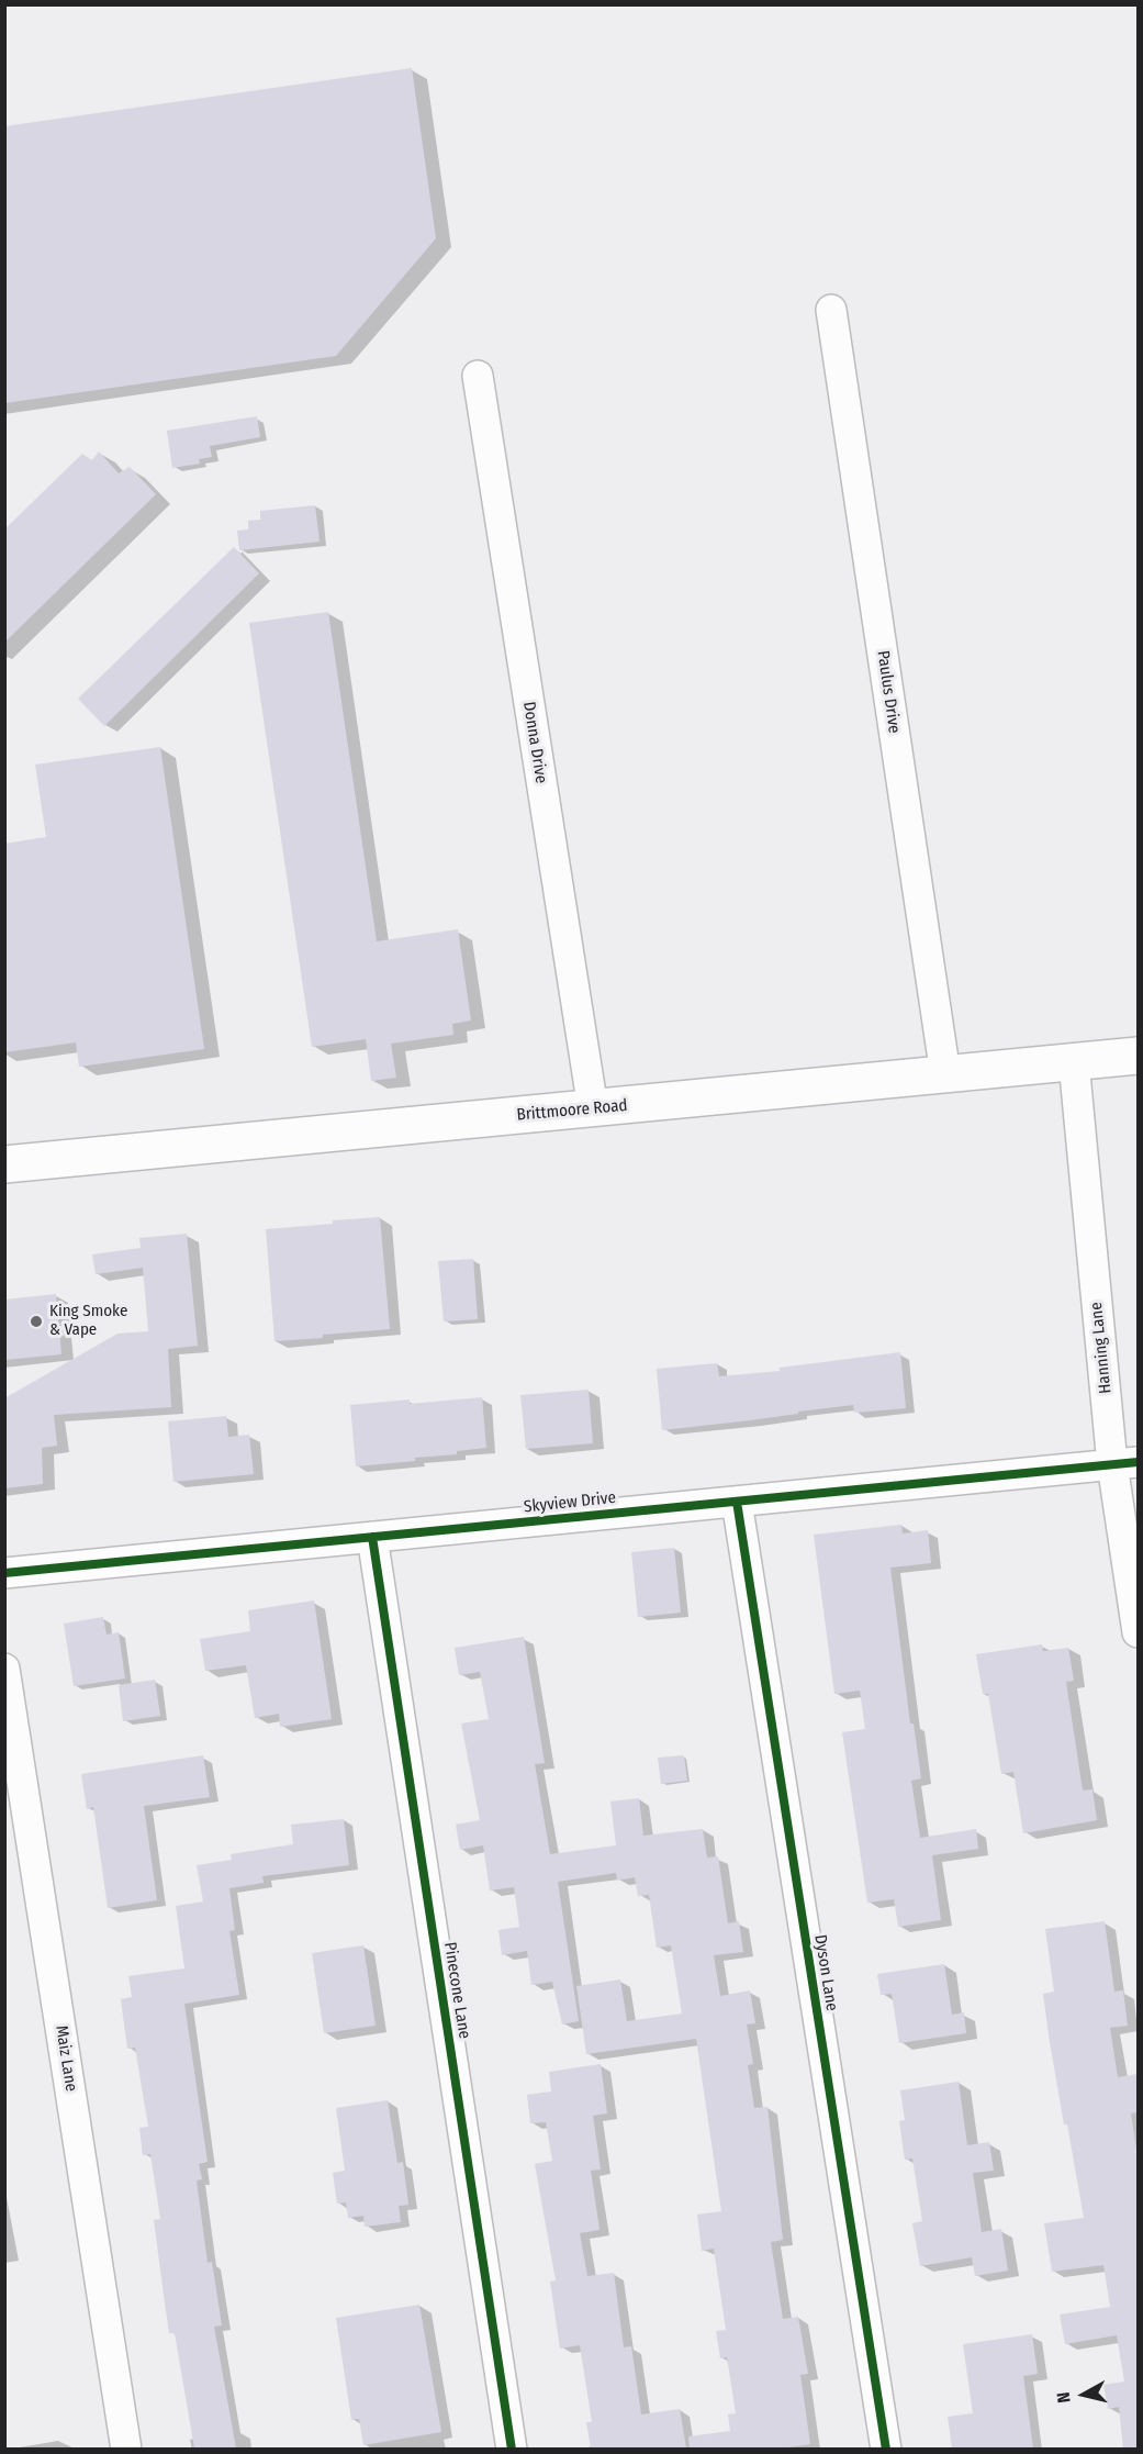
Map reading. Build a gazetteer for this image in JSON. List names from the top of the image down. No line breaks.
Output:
{"streets":{"main road":["Brittmoore Road"],"street":["Paulus Drive","Donna Drive","Hanning Lane","Skyview Drive","Dyson Lane","Pinecone Lane","Maiz Lane"]},"crossings":[["Paulus Drive","Brittmoore Road"],["Donna Drive","Brittmoore Road"],["Brittmoore Road","Hanning Lane"],["Hanning Lane","Skyview Drive"],["Skyview Drive","Dyson Lane"],["Skyview Drive","Pinecone Lane"]],"places":["King Smoke & Vape"],"north":"left"}
